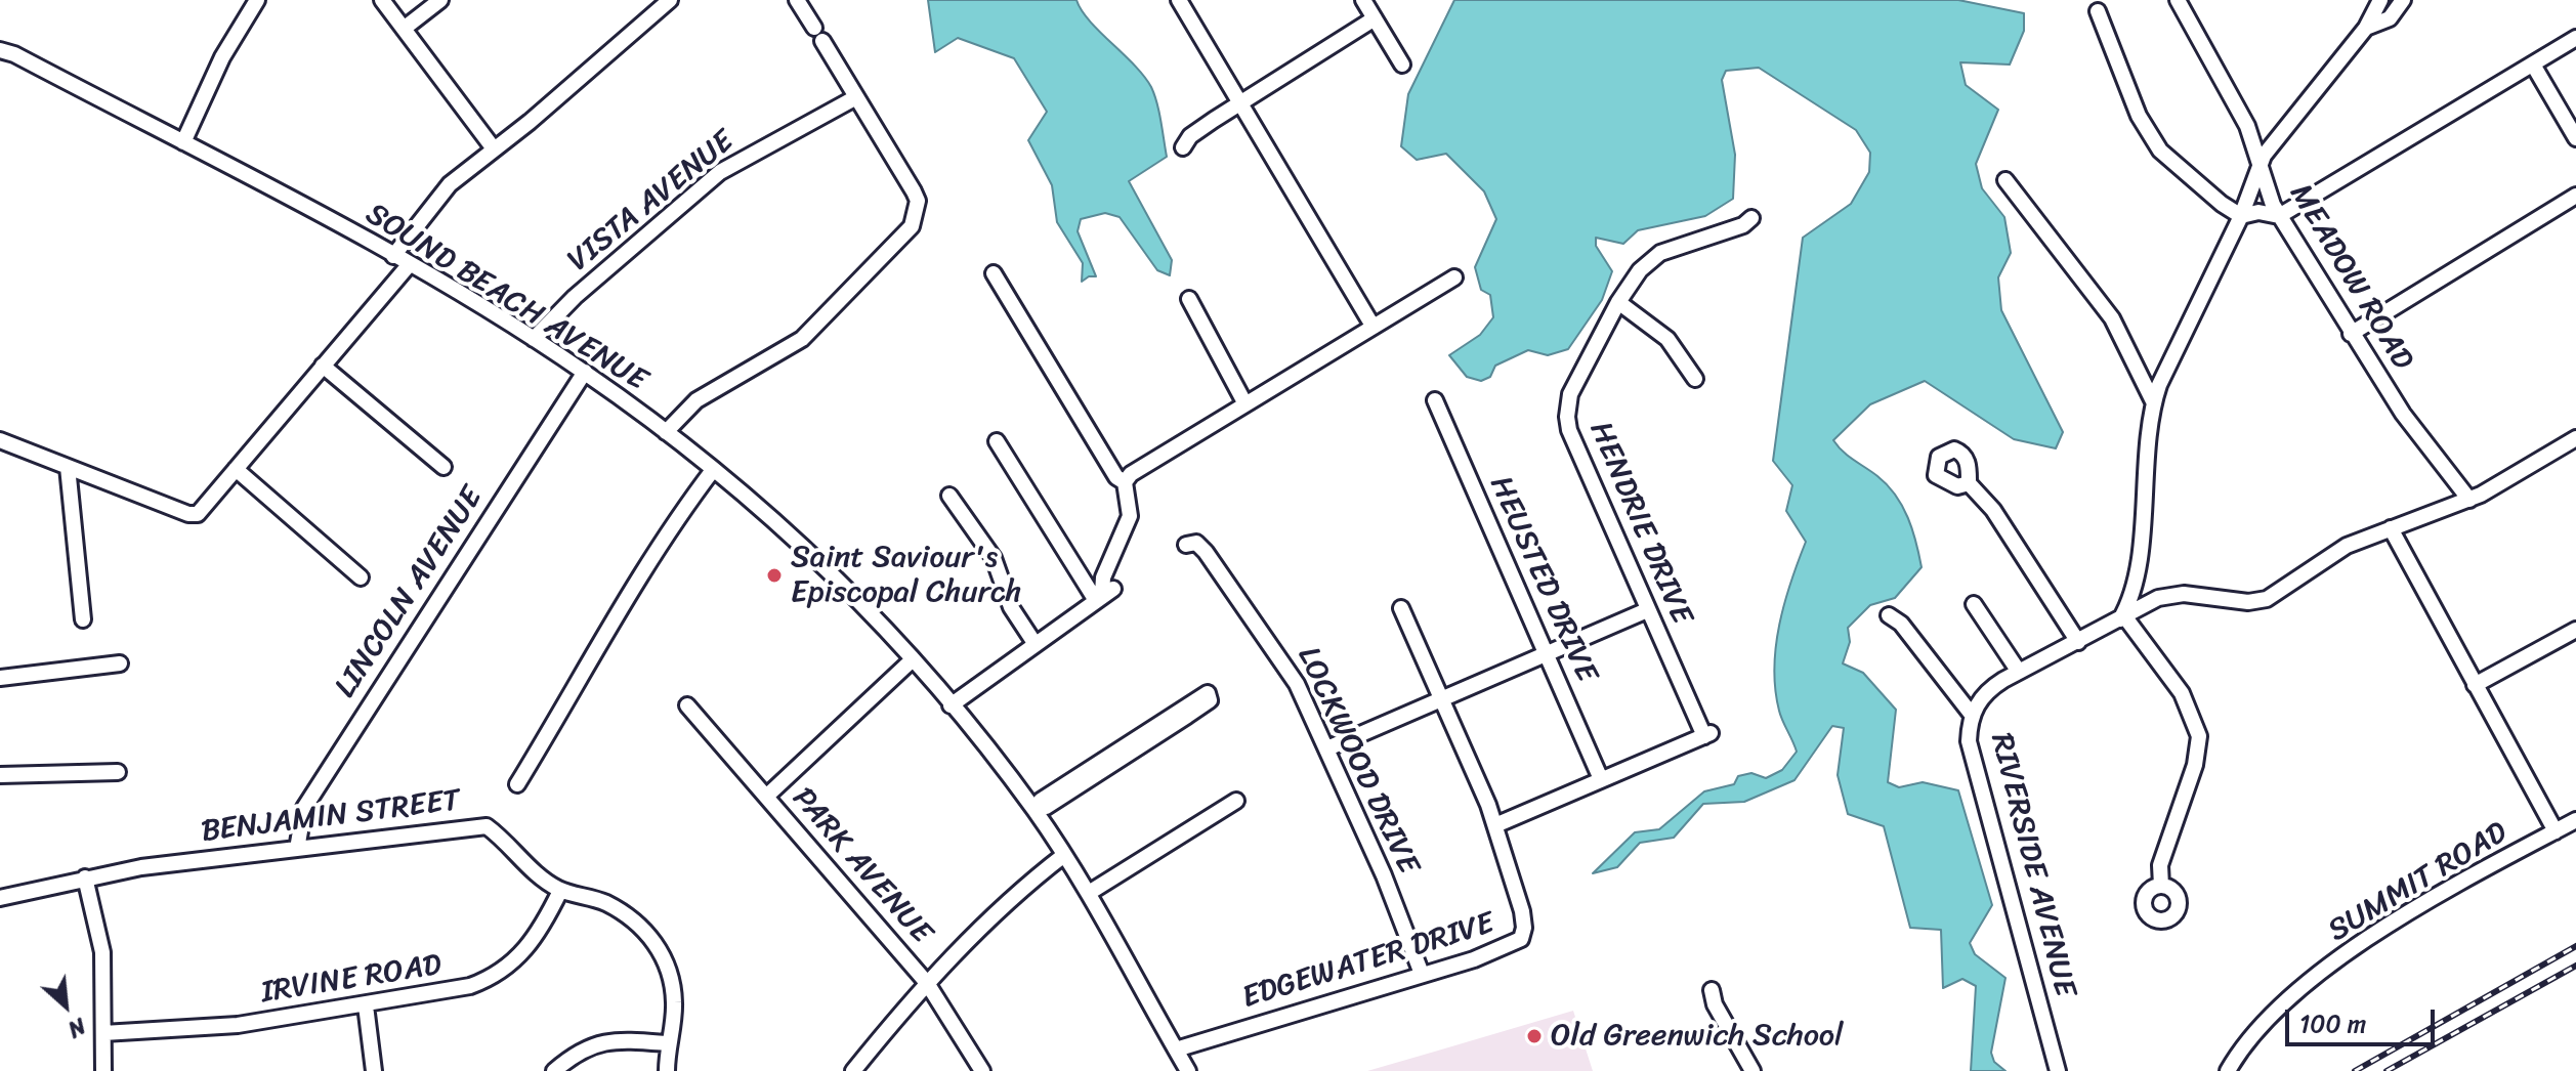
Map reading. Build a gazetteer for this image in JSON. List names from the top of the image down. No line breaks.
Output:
{"streets":{"street":["VISTA AVENUE","MEADOW ROAD","SOUND BEACH AVENUE","HENDRIE DRIVE","HEUSTED DRIVE","LINCOLN AVENUE","LOCKWOOD DRIVE","BENJAMIN STREET","RIVERSIDE AVENUE","PARK AVENUE","SUMMIT ROAD","EDGEWATER DRIVE","IRVINE ROAD"]},"crossings":[["VISTA AVENUE","SOUND BEACH AVENUE"],["MEADOW ROAD","RIVERSIDE AVENUE"],["SOUND BEACH AVENUE","LINCOLN AVENUE"],["SOUND BEACH AVENUE","EDGEWATER DRIVE"],["HENDRIE DRIVE","HEUSTED DRIVE"],["LINCOLN AVENUE","BENJAMIN STREET"],["LOCKWOOD DRIVE","EDGEWATER DRIVE"],["BENJAMIN STREET","IRVINE ROAD"]],"places":["Saint Saviour's Episcopal Church","Old Greenwich School"],"scale_bar":"100 m","north":"bottom right"}
